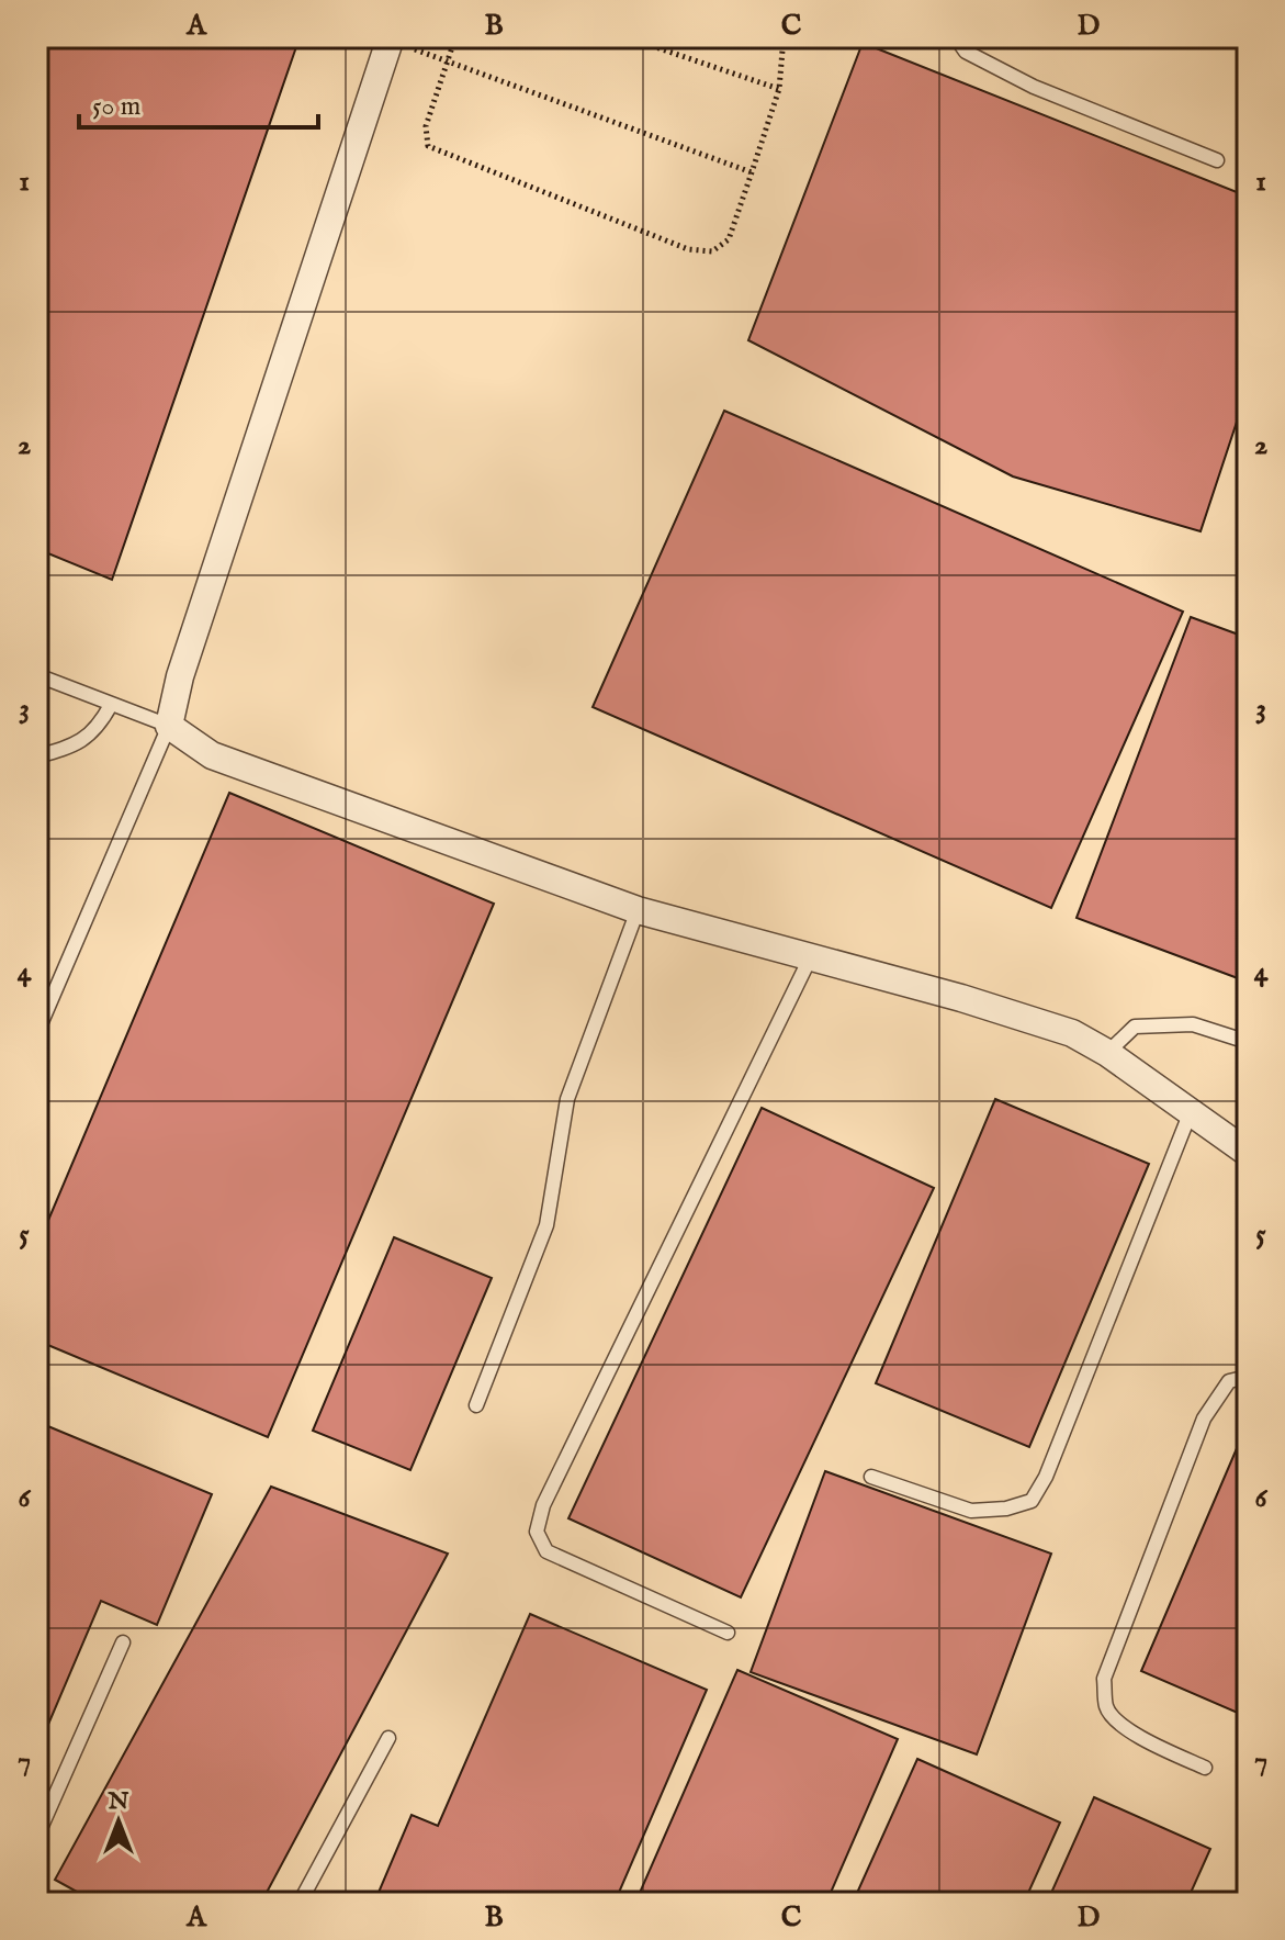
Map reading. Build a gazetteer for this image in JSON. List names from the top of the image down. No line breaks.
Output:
{"scale_bar":"50 m","north":"top","grid":{"columns":["A","B","C","D"],"rows":["1","2","3","4","5","6","7"]}}
